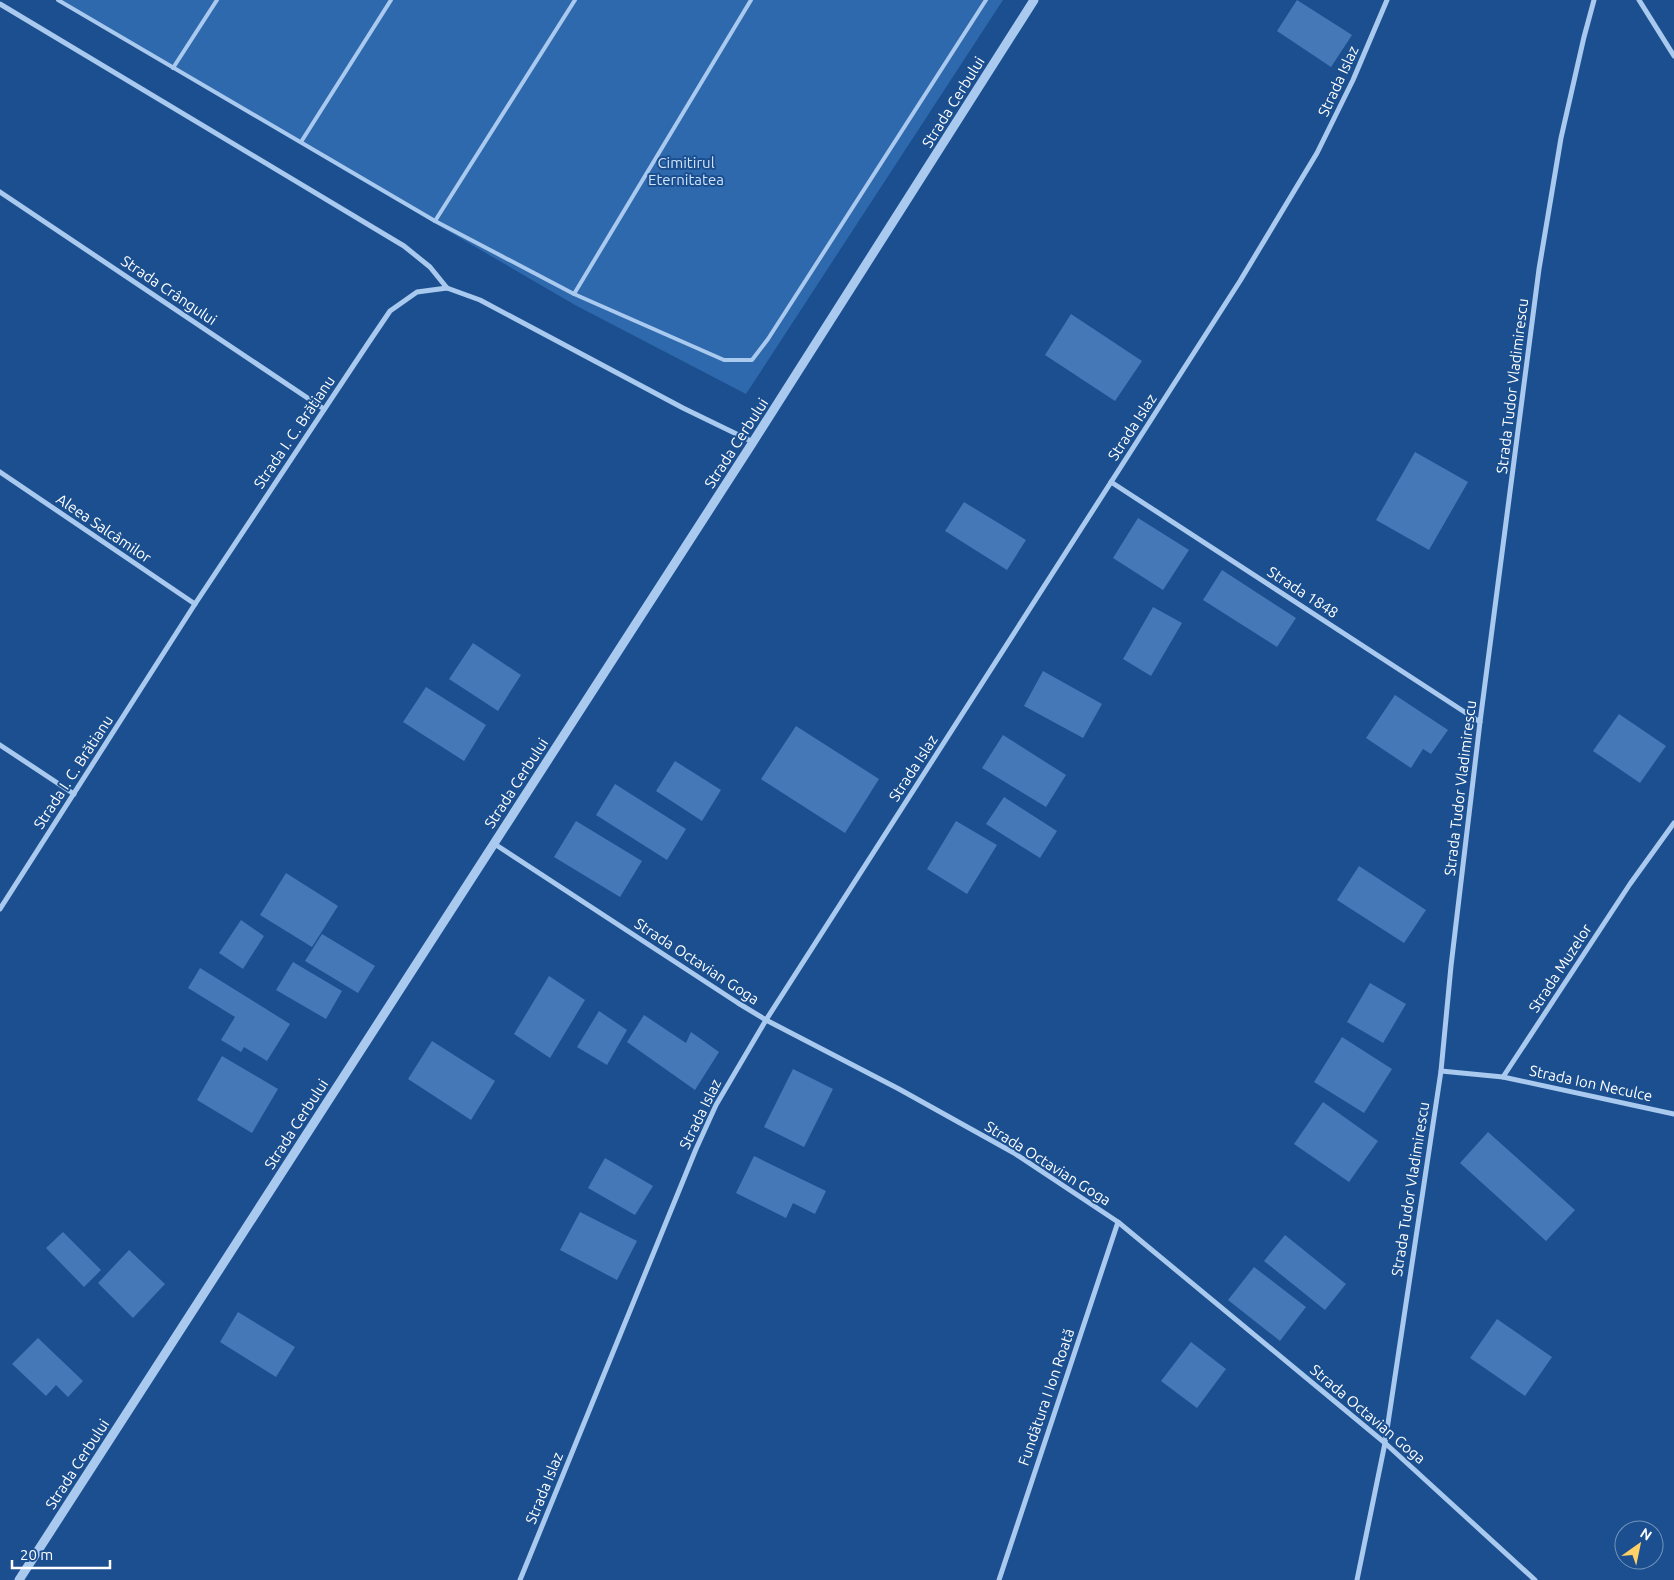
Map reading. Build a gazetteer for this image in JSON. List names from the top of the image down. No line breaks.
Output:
{"streets":{"street":["Strada Islaz","Strada Cerbului","Strada Crângului","Strada Tudor Vladimirescu","Strada I. C. Brătianu","Aleea Salcâmilor","Strada 1848","Strada Octavian Goga","Strada Muzelor","Strada Ion Neculce","Fundătura I Ion Roată"]},"crossings":[["Strada Islaz","Strada 1848"],["Strada Islaz","Strada Octavian Goga"],["Strada Cerbului","Strada I. C. Brătianu"],["Strada Cerbului","Strada Octavian Goga"],["Strada Crângului","Strada I. C. Brătianu"],["Strada Tudor Vladimirescu","Strada 1848"],["Strada Tudor Vladimirescu","Strada Octavian Goga"],["Strada I. C. Brătianu","Aleea Salcâmilor"],["Strada Octavian Goga","Fundătura I Ion Roată"],["Strada Muzelor","Strada Ion Neculce"]],"parks":["Cimitirul Eternitatea"],"scale_bar":"20 m","north":"top right"}
